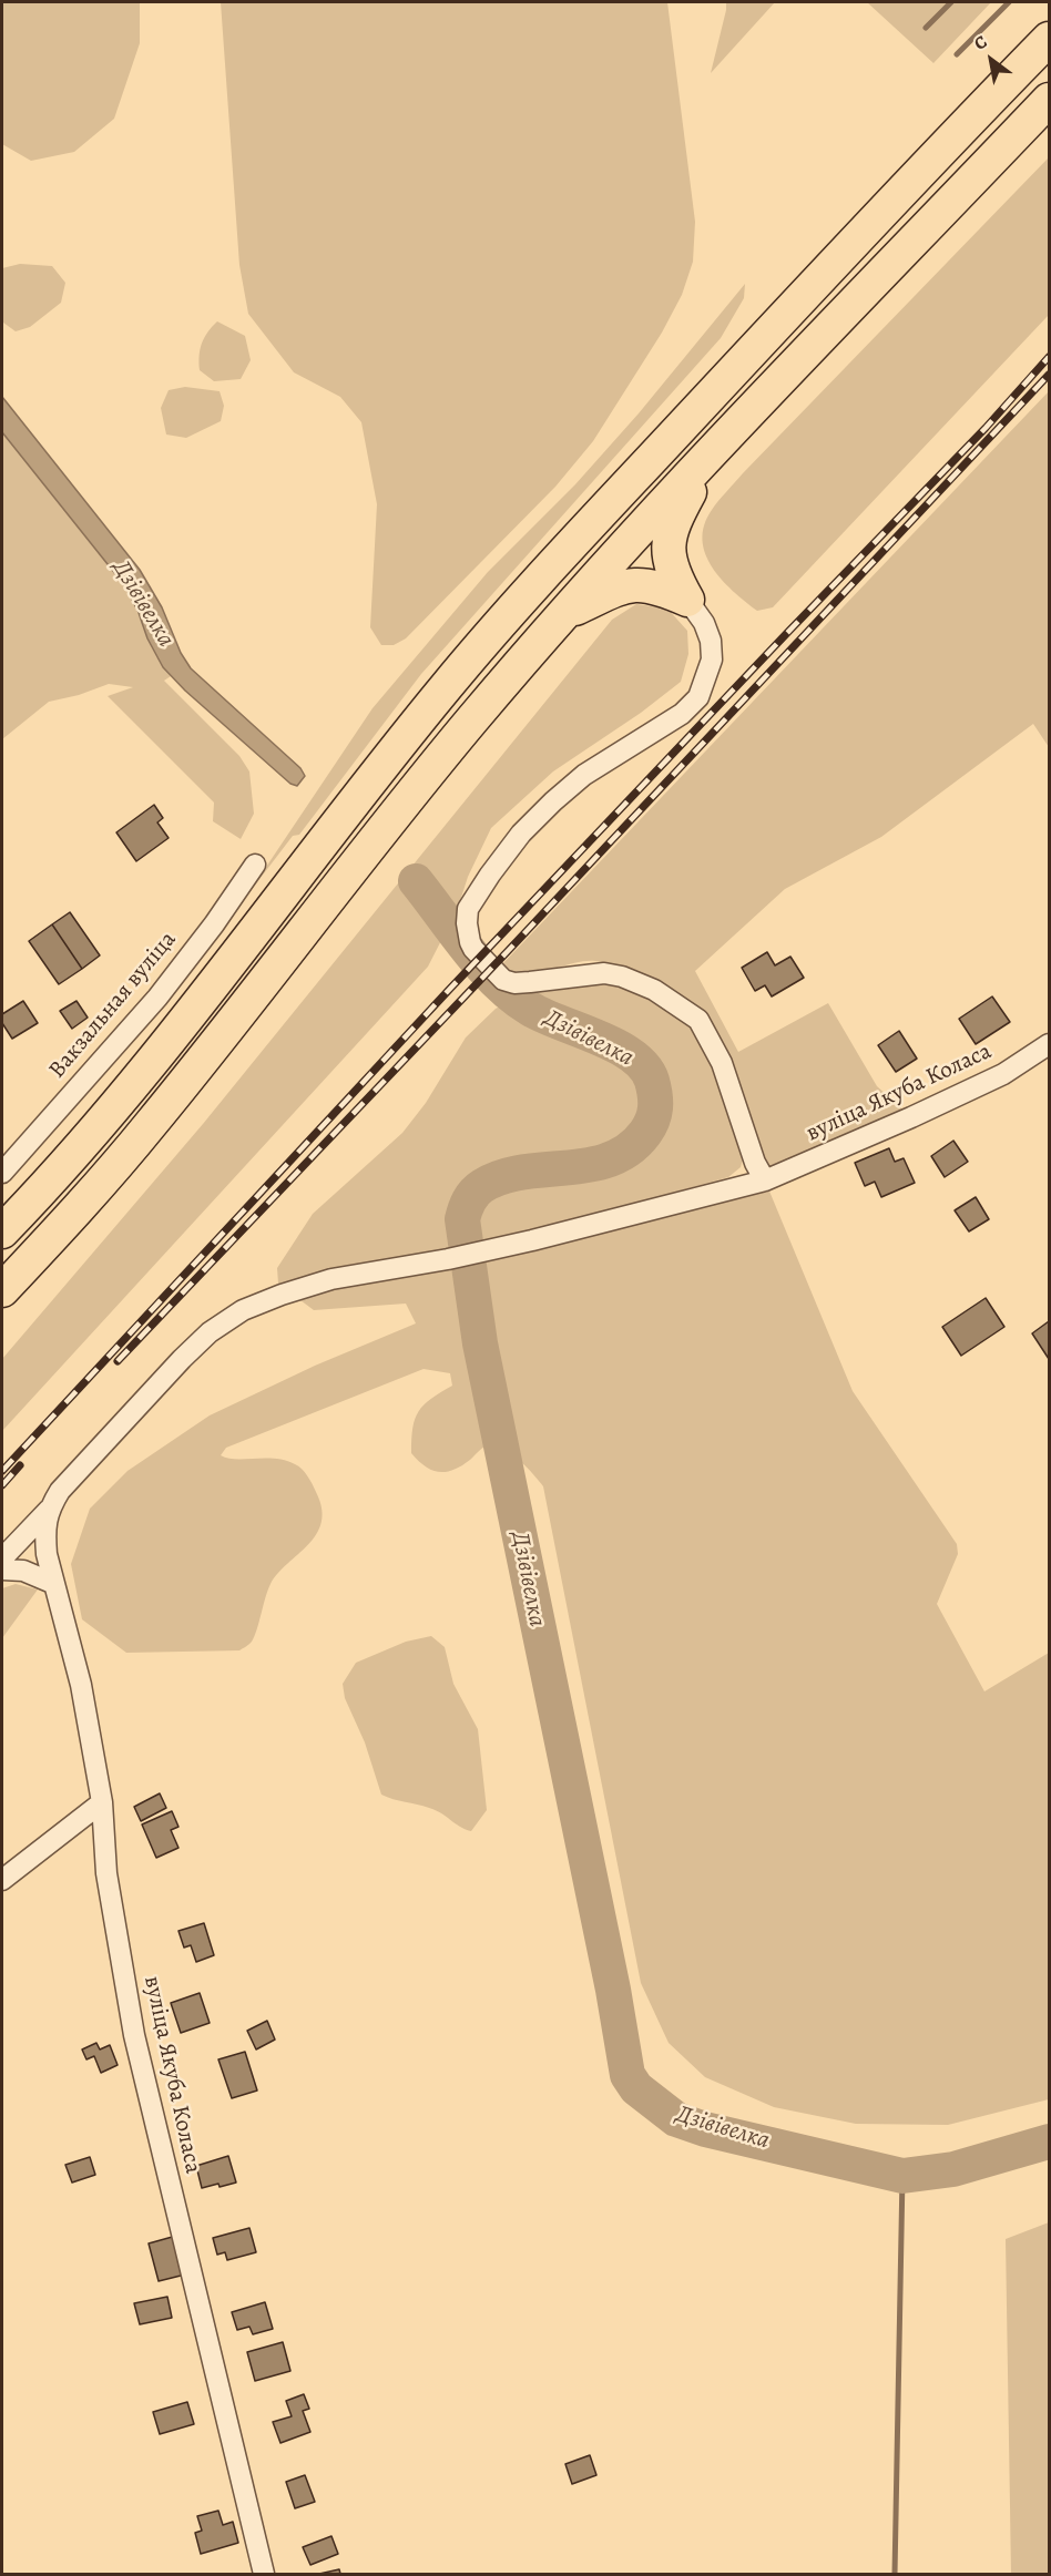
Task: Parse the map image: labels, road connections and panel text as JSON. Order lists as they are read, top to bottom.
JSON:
{
  "streets": {
    "street": ["Вакзальная вуліца", "вуліца Якуба Коласа"]
  },
  "water": ["Дзівівелка"],
  "north": "top left"
}
